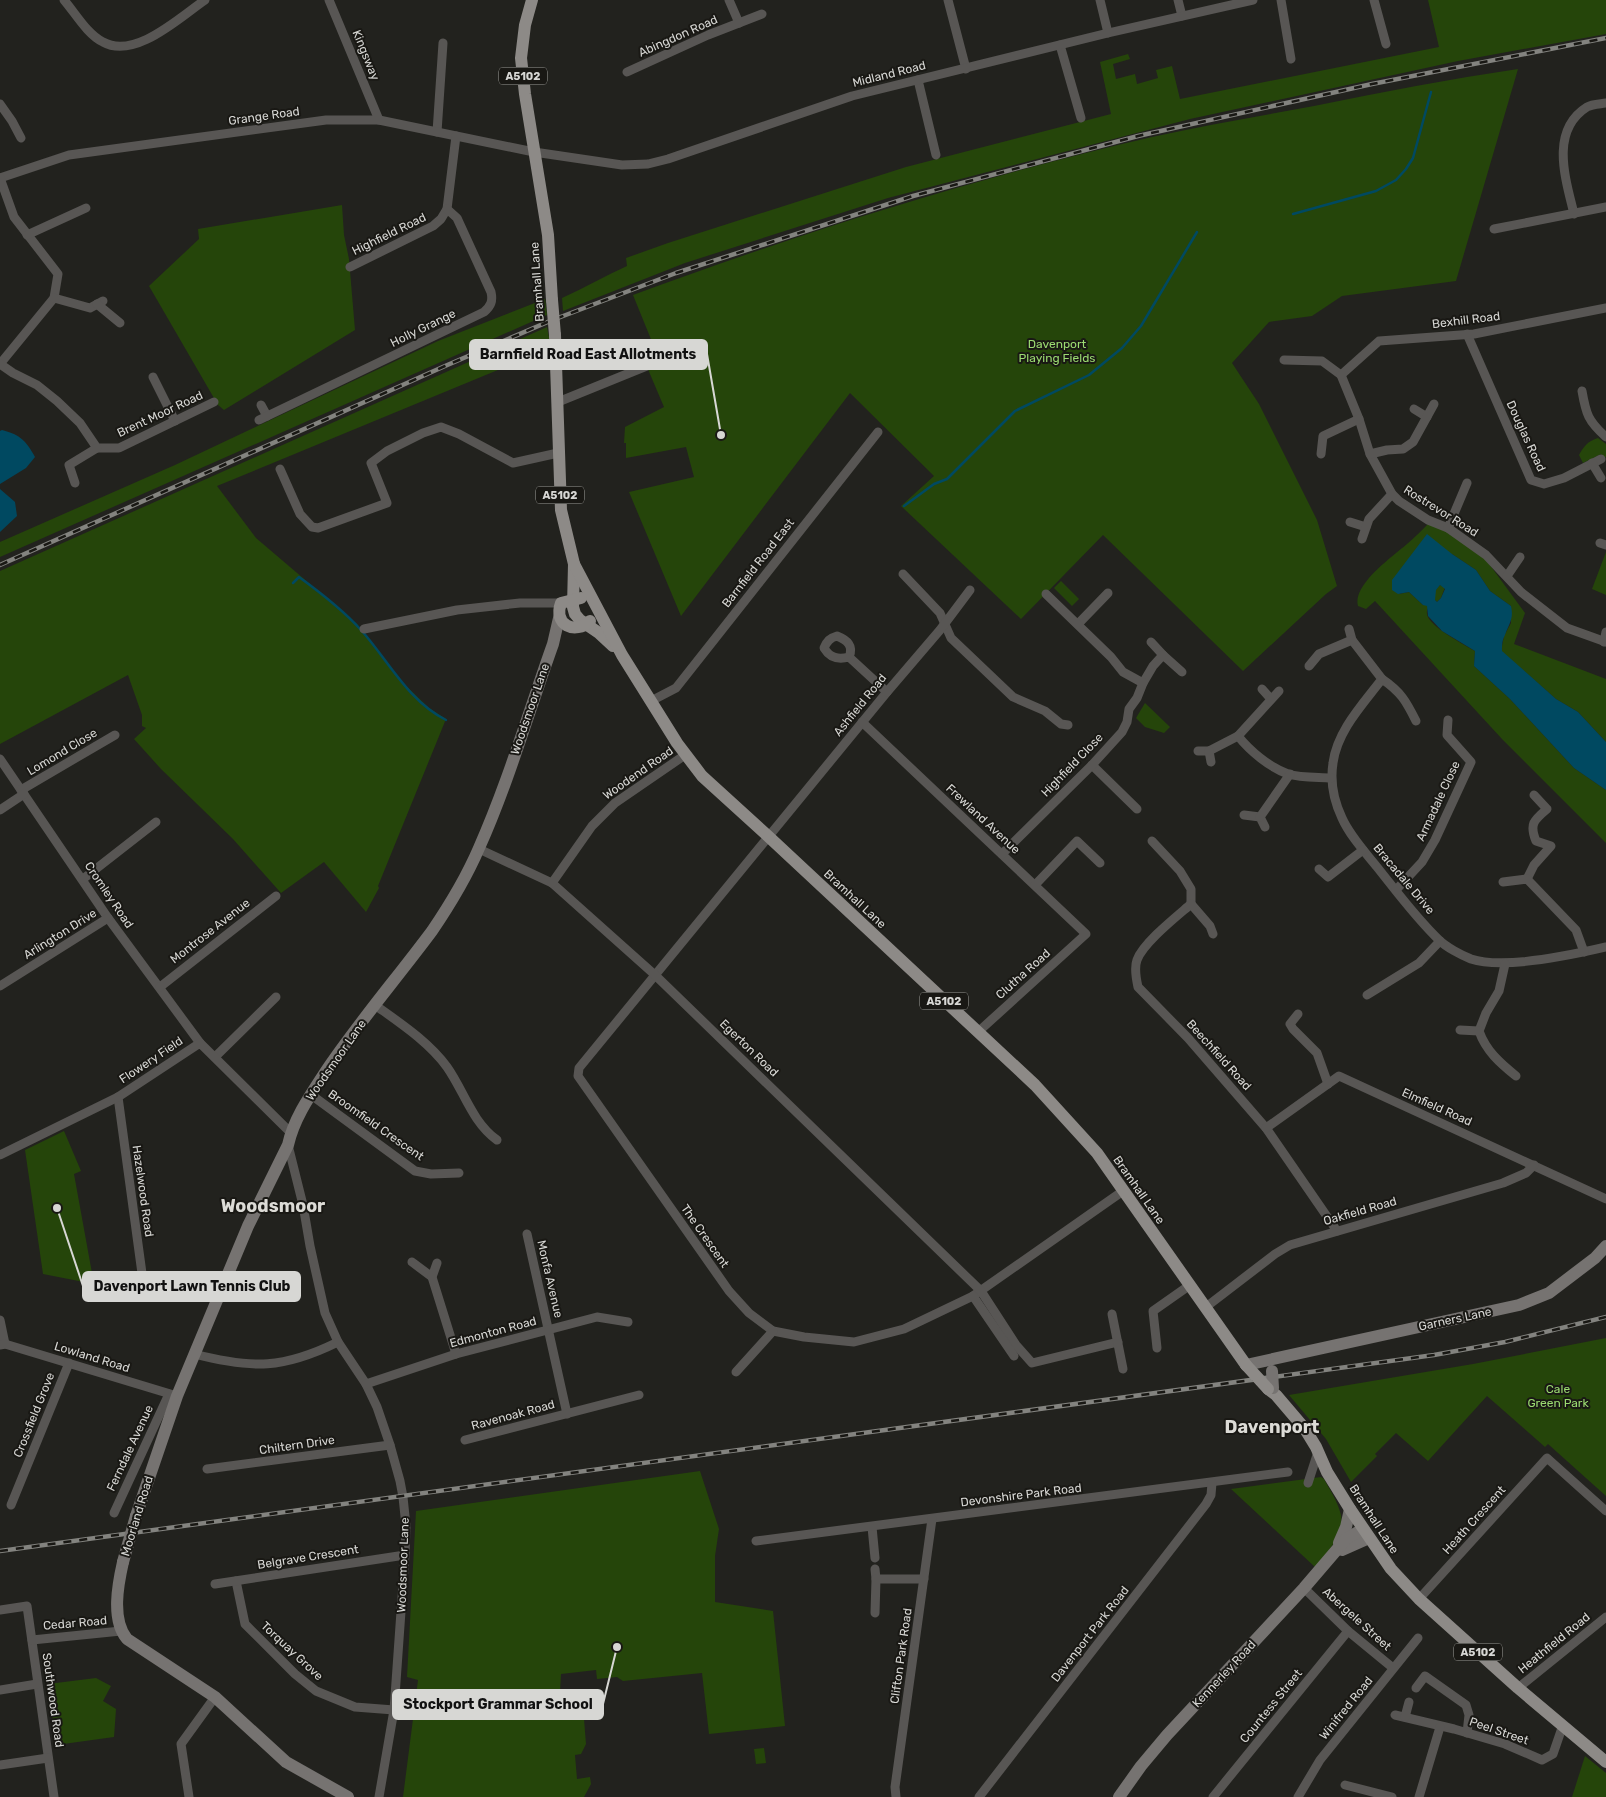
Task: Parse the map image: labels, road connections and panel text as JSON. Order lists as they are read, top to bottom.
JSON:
{
  "streets": {
    "main road": ["A5102", "Bramhall Lane"],
    "street": [
      "Abingdon Road",
      "Kingsway",
      "Midland Road",
      "Grange Road",
      "Highfield Road",
      "Bexhill Road",
      "Holly Grange",
      "Brent Moor Road",
      "Douglas Road",
      "Rostrevor Road",
      "Barnfield Road East",
      "Ashfield Road",
      "Woodsmoor Lane",
      "Lomond Close",
      "Highfield Close",
      "Woodend Road",
      "Armadale Close",
      "Frewland Avenue",
      "Bracadale Drive",
      "Cromley Road",
      "Montrose Avenue",
      "Arlington Drive",
      "Clutha Road",
      "Egerton Road",
      "Beechfield Road",
      "Flowery Field",
      "Elmfield Road",
      "Broomfield Crescent",
      "Hazelwood Road",
      "Oakfield Road",
      "The Crescent",
      "Monfa Avenue",
      "Garners Lane",
      "Edmonton Road",
      "Lowland Road",
      "Crossfield Grove",
      "Ravenoak Road",
      "Chiltern Drive",
      "Ferndale Avenue",
      "Devonshire Park Road",
      "Moorland Road",
      "Heath Crescent",
      "Belgrave Crescent",
      "Abergele Street",
      "Cedar Road",
      "Davenport Park Road",
      "Heathfield Road",
      "Torquay Grove",
      "Clifton Park Road",
      "Kennerley Road",
      "Southwood Road",
      "Countess Street",
      "Winifred Road",
      "Peel Street"
    ]
  },
  "crossings": [
    ["Kingsway", "Grange Road"],
    ["Midland Road", "Grange Road"],
    ["Midland Road", "Bramhall Lane"],
    ["Grange Road", "Bramhall Lane"],
    ["Highfield Road", "Holly Grange"],
    ["Bramhall Lane", "Barnfield Road East"],
    ["Bramhall Lane", "Ashfield Road"],
    ["Bramhall Lane", "Woodsmoor Lane"],
    ["Bramhall Lane", "Woodend Road"],
    ["Bramhall Lane", "Clutha Road"],
    ["Bramhall Lane", "Oakfield Road"],
    ["Bramhall Lane", "The Crescent"],
    ["Bramhall Lane", "Garners Lane"],
    ["Bramhall Lane", "Heath Crescent"],
    ["Bramhall Lane", "Heathfield Road"],
    ["Bramhall Lane", "Peel Street"],
    ["Bexhill Road", "Douglas Road"],
    ["Bexhill Road", "Rostrevor Road"],
    ["Ashfield Road", "Frewland Avenue"],
    ["Ashfield Road", "The Crescent"],
    ["Woodsmoor Lane", "Egerton Road"],
    ["Woodsmoor Lane", "Flowery Field"],
    ["Woodsmoor Lane", "Broomfield Crescent"],
    ["Woodsmoor Lane", "Edmonton Road"],
    ["Woodsmoor Lane", "Chiltern Drive"],
    ["Woodsmoor Lane", "Moorland Road"],
    ["Woodsmoor Lane", "Belgrave Crescent"],
    ["Woodsmoor Lane", "Torquay Grove"],
    ["Lomond Close", "Cromley Road"],
    ["Highfield Close", "Frewland Avenue"],
    ["Woodend Road", "Egerton Road"],
    ["Armadale Close", "Bracadale Drive"],
    ["Frewland Avenue", "Clutha Road"],
    ["Cromley Road", "Montrose Avenue"],
    ["Cromley Road", "Arlington Drive"],
    ["Cromley Road", "Flowery Field"],
    ["Egerton Road", "The Crescent"],
    ["Beechfield Road", "Elmfield Road"],
    ["Beechfield Road", "Oakfield Road"],
    ["Flowery Field", "Hazelwood Road"],
    ["Flowery Field", "Moorland Road"],
    ["Elmfield Road", "Oakfield Road"],
    ["Monfa Avenue", "Edmonton Road"],
    ["Monfa Avenue", "Ravenoak Road"],
    ["Edmonton Road", "Ravenoak Road"],
    ["Lowland Road", "Crossfield Grove"],
    ["Lowland Road", "Ferndale Avenue"],
    ["Lowland Road", "Moorland Road"],
    ["Ferndale Avenue", "Moorland Road"],
    ["Devonshire Park Road", "Davenport Park Road"],
    ["Devonshire Park Road", "Clifton Park Road"],
    ["Moorland Road", "Cedar Road"],
    ["Belgrave Crescent", "Torquay Grove"],
    ["Abergele Street", "Kennerley Road"],
    ["Abergele Street", "Countess Street"],
    ["Abergele Street", "Winifred Road"],
    ["Cedar Road", "Southwood Road"]
  ],
  "districts": ["Woodsmoor", "Davenport"],
  "parks": ["Davenport Playing Fields", "Cale Green Park"],
  "places": ["Barnfield Road East Allotments", "Davenport Lawn Tennis Club", "Stockport Grammar School"]
}
